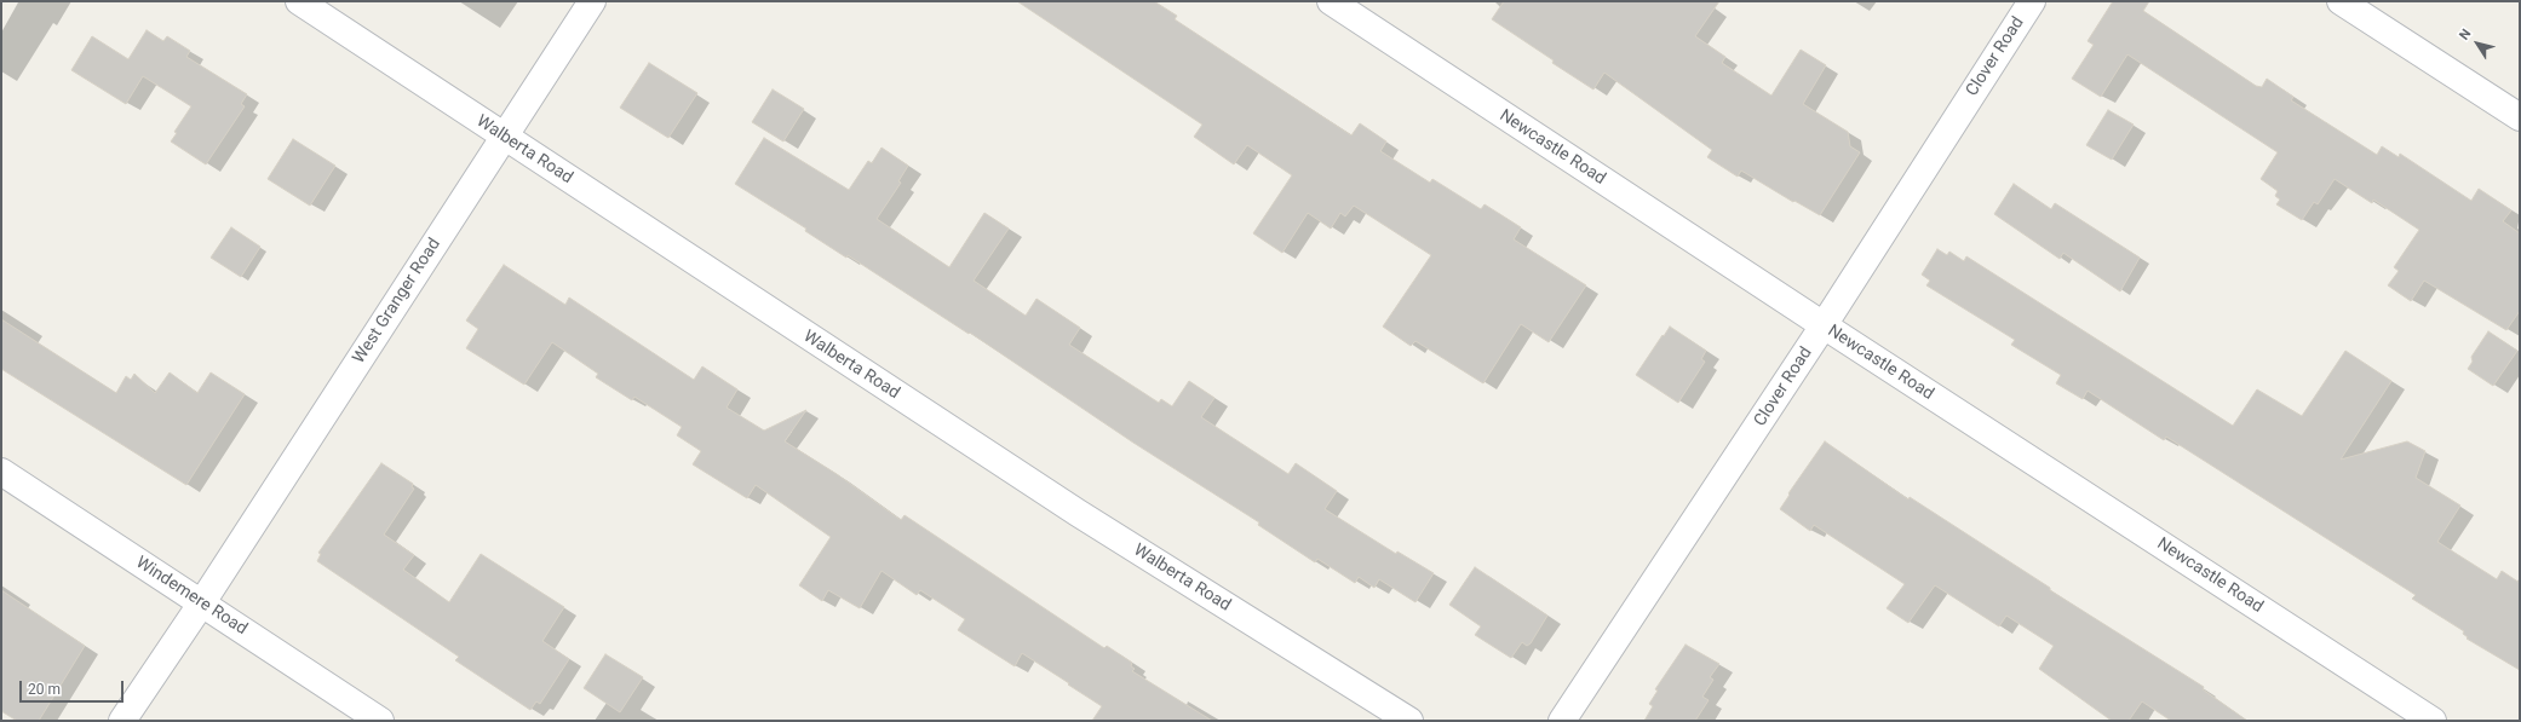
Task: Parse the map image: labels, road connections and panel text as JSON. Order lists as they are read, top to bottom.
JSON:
{
  "streets": {
    "street": [
      "Clover Road",
      "Newcastle Road",
      "Walberta Road",
      "West Granger Road",
      "Windemere Road"
    ]
  },
  "crossings": [
    ["Clover Road", "Newcastle Road"],
    ["Walberta Road", "West Granger Road"],
    ["West Granger Road", "Windemere Road"]
  ],
  "scale_bar": "20 m",
  "north": "top left"
}
